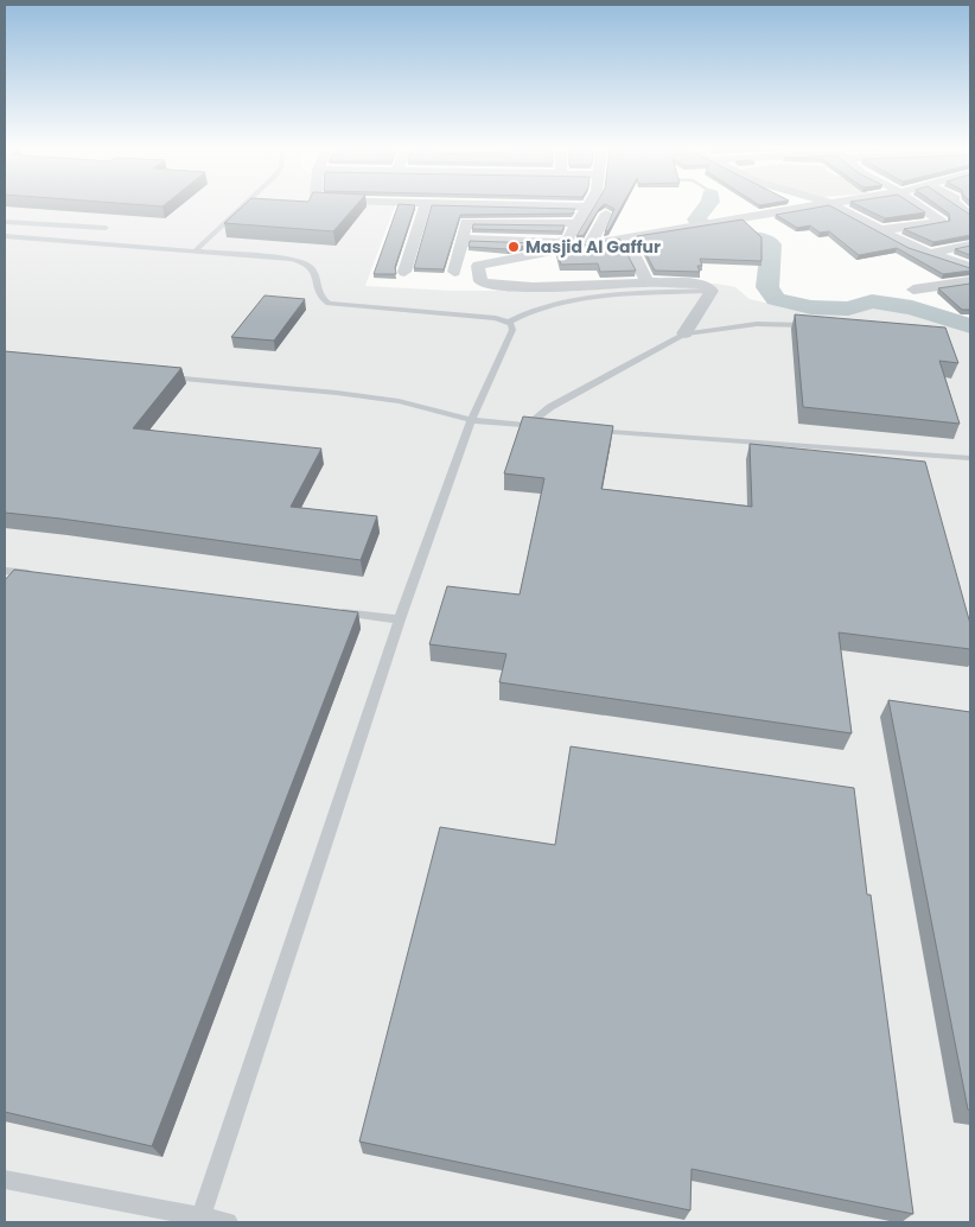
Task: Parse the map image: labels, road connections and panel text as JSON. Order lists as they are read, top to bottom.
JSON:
{
  "places": ["Masjid Al Gaffur"]
}
